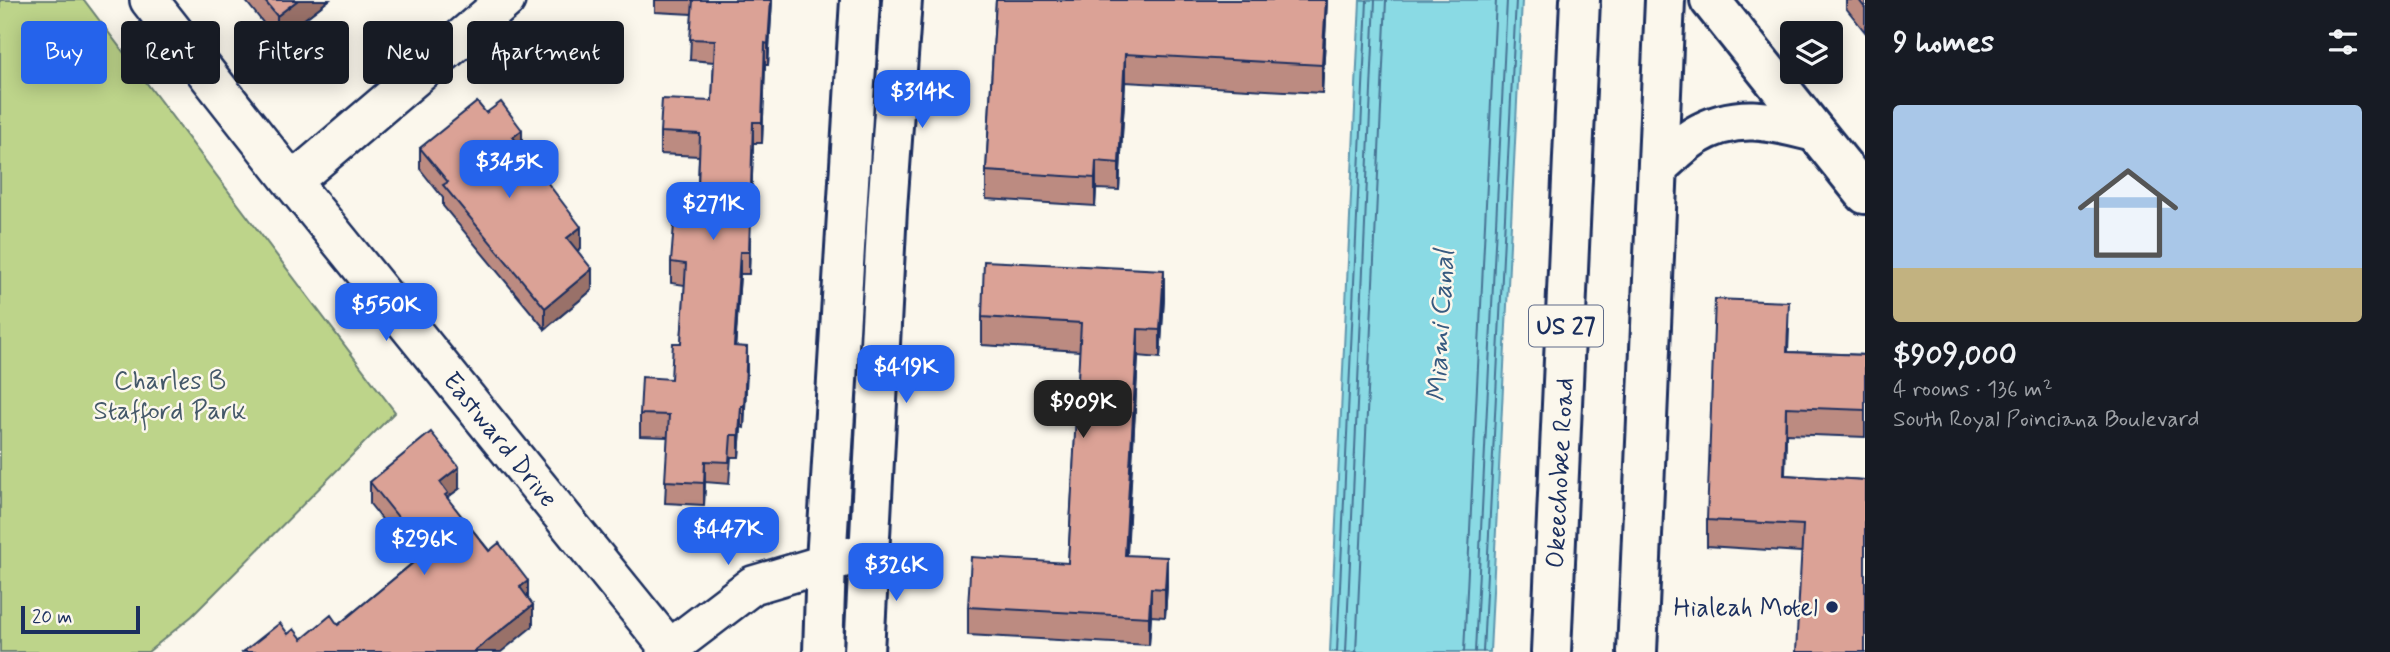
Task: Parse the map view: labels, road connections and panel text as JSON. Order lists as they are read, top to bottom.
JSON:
{
  "streets": {
    "main road": ["US 27", "Okeechobee Road"],
    "street": ["Eastward Drive"]
  },
  "water": ["Miami Canal"],
  "parks": ["Charles B Stafford Park"],
  "places": ["Hialeah Motel"],
  "scale_bar": "20 m",
  "page": {
    "heading": "9 homes",
    "chip": [
      "Buy",
      "Rent",
      "Filters",
      "New",
      "Apartment"
    ],
    "price": [
      "$314K",
      "$345K",
      "$271K",
      "$550K",
      "$419K",
      "$909K",
      "$447K",
      "$296K",
      "$326K"
    ],
    "list": [
      {
        "name": "$909,000",
        "note": "4 rooms · 136 m² · South Royal Poinciana Boulevard"
      }
    ],
    "scale": "20 m"
  }
}
